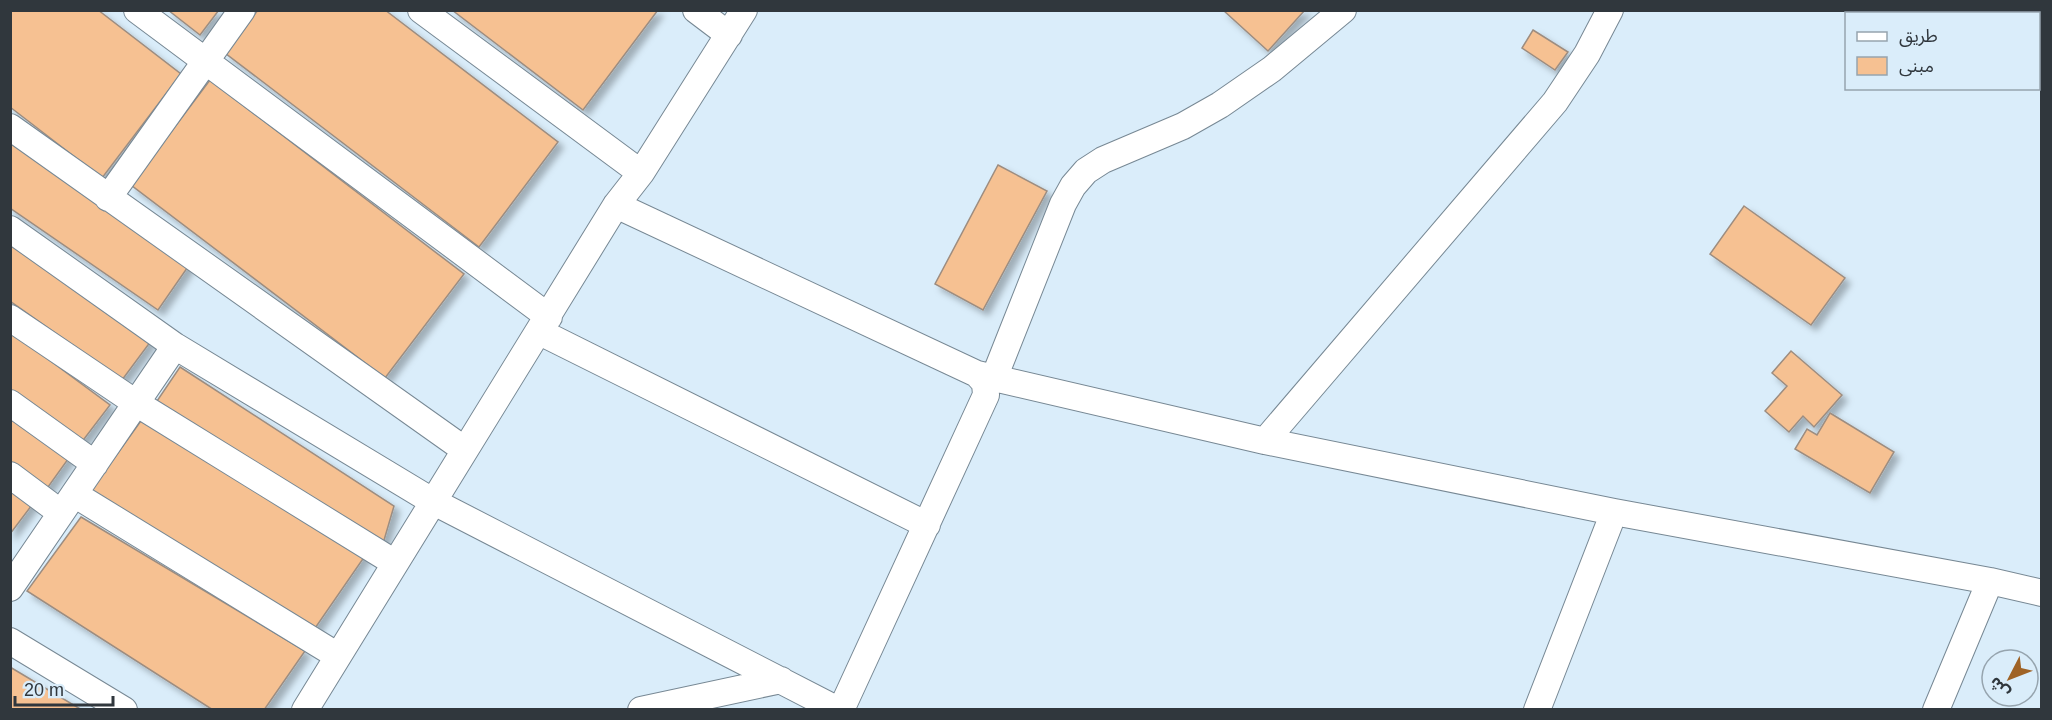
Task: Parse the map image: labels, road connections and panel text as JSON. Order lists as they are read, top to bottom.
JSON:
{
  "legend": ["طريق", "مبنى"],
  "scale_bar": "20 m",
  "north": "bottom left"
}
